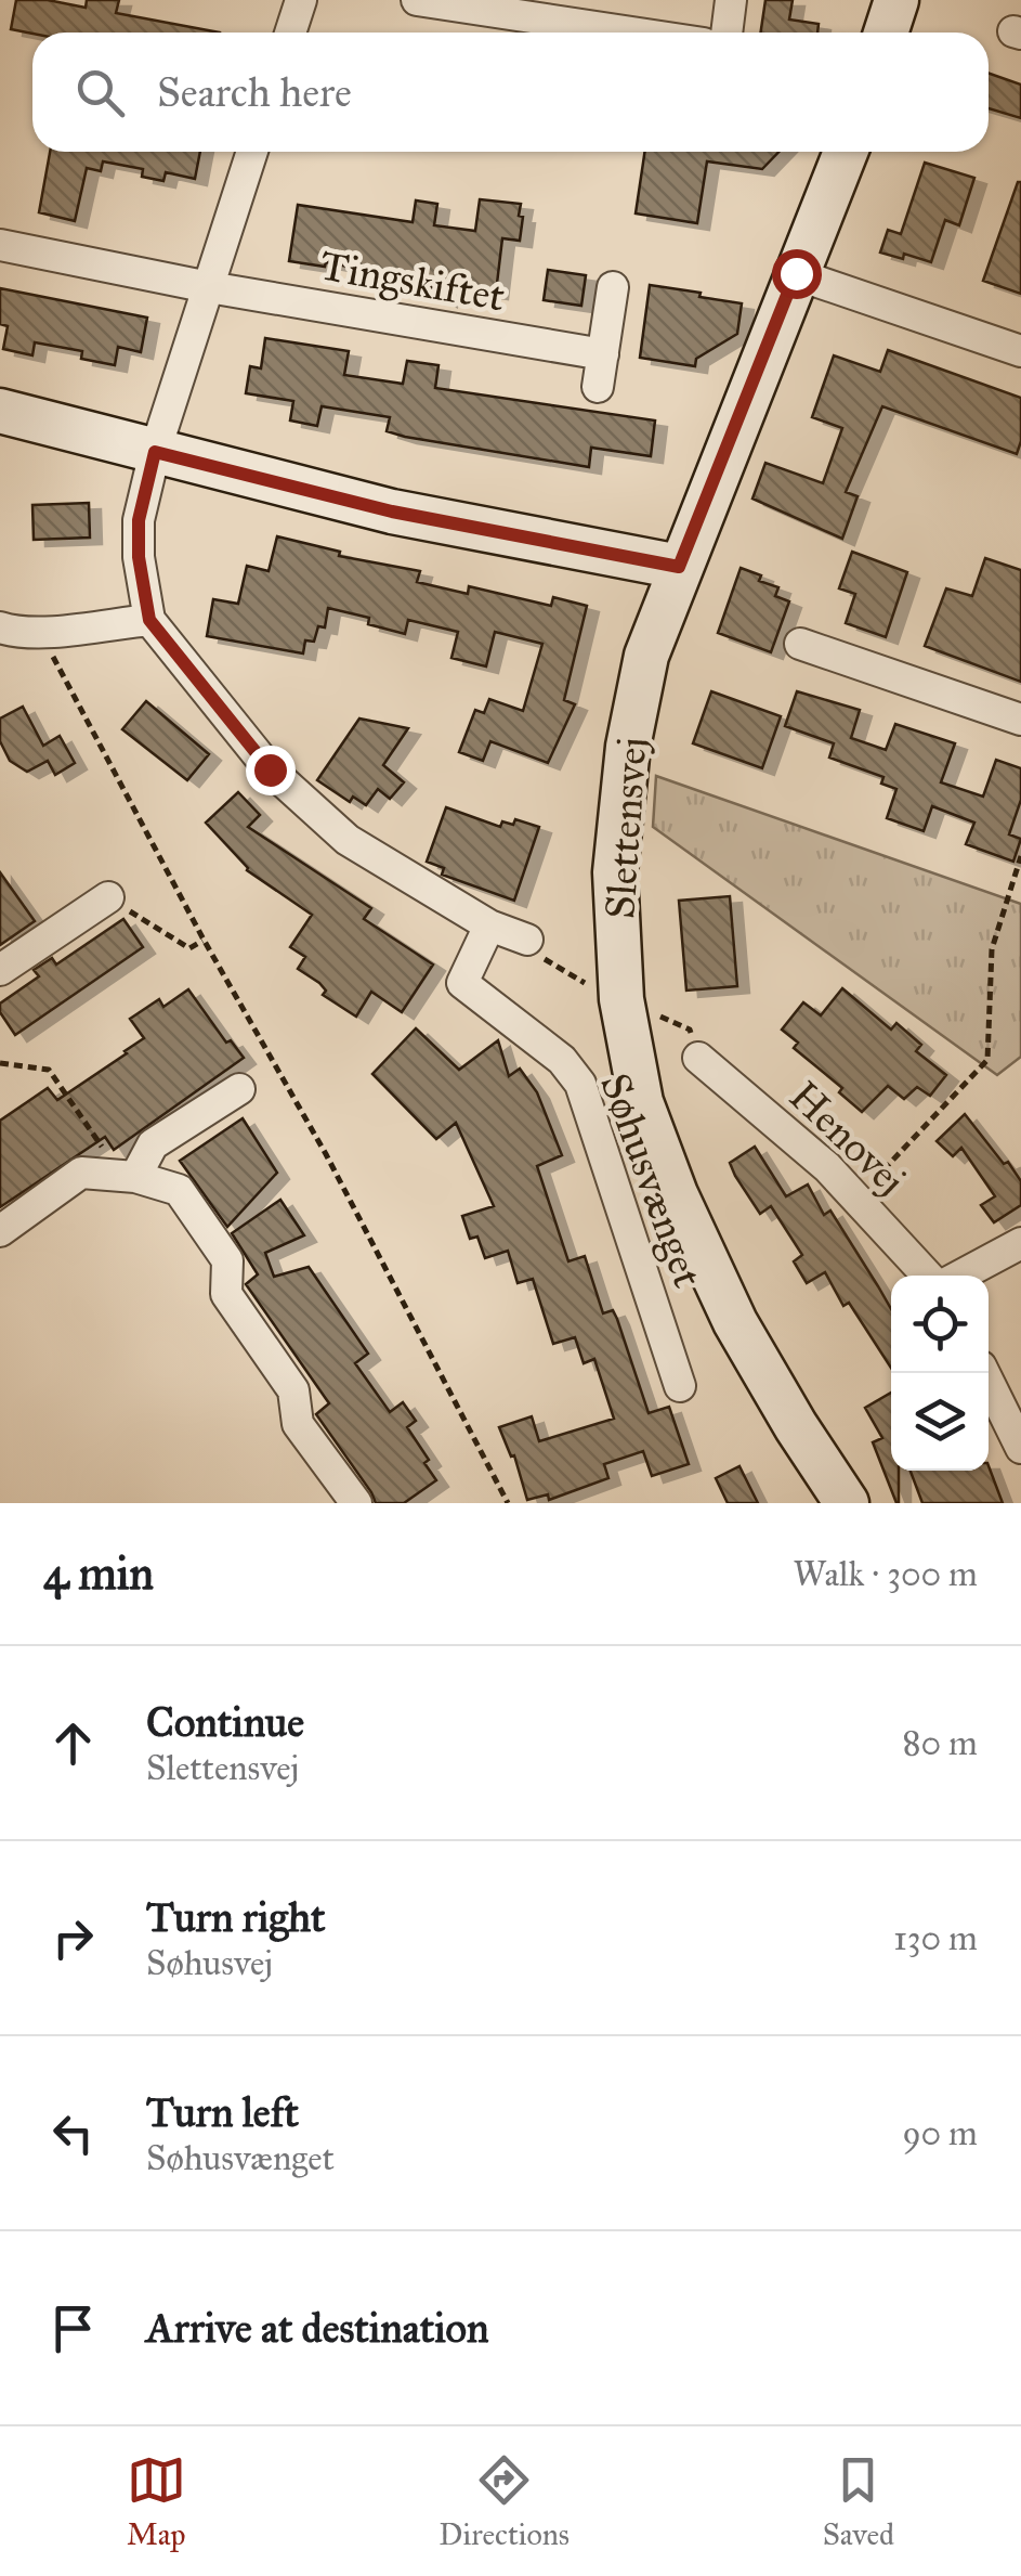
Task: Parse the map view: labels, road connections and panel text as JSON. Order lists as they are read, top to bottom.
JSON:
{
  "streets": {
    "street": [
      "Tingskiftet",
      "Slettensvej",
      "Henovej",
      "Søhusvænget"
    ]
  },
  "page": {
    "search": "Search here",
    "heading": ["4 min", "Walk · 300 m"],
    "list": [
      ["Continue", "Slettensvej", "80 m"],
      ["Turn right", "Søhusvej", "130 m"],
      ["Turn left", "Søhusvænget", "90 m"],
      "Arrive at destination"
    ],
    "nav": ["Map", "Directions", "Saved"]
  }
}
